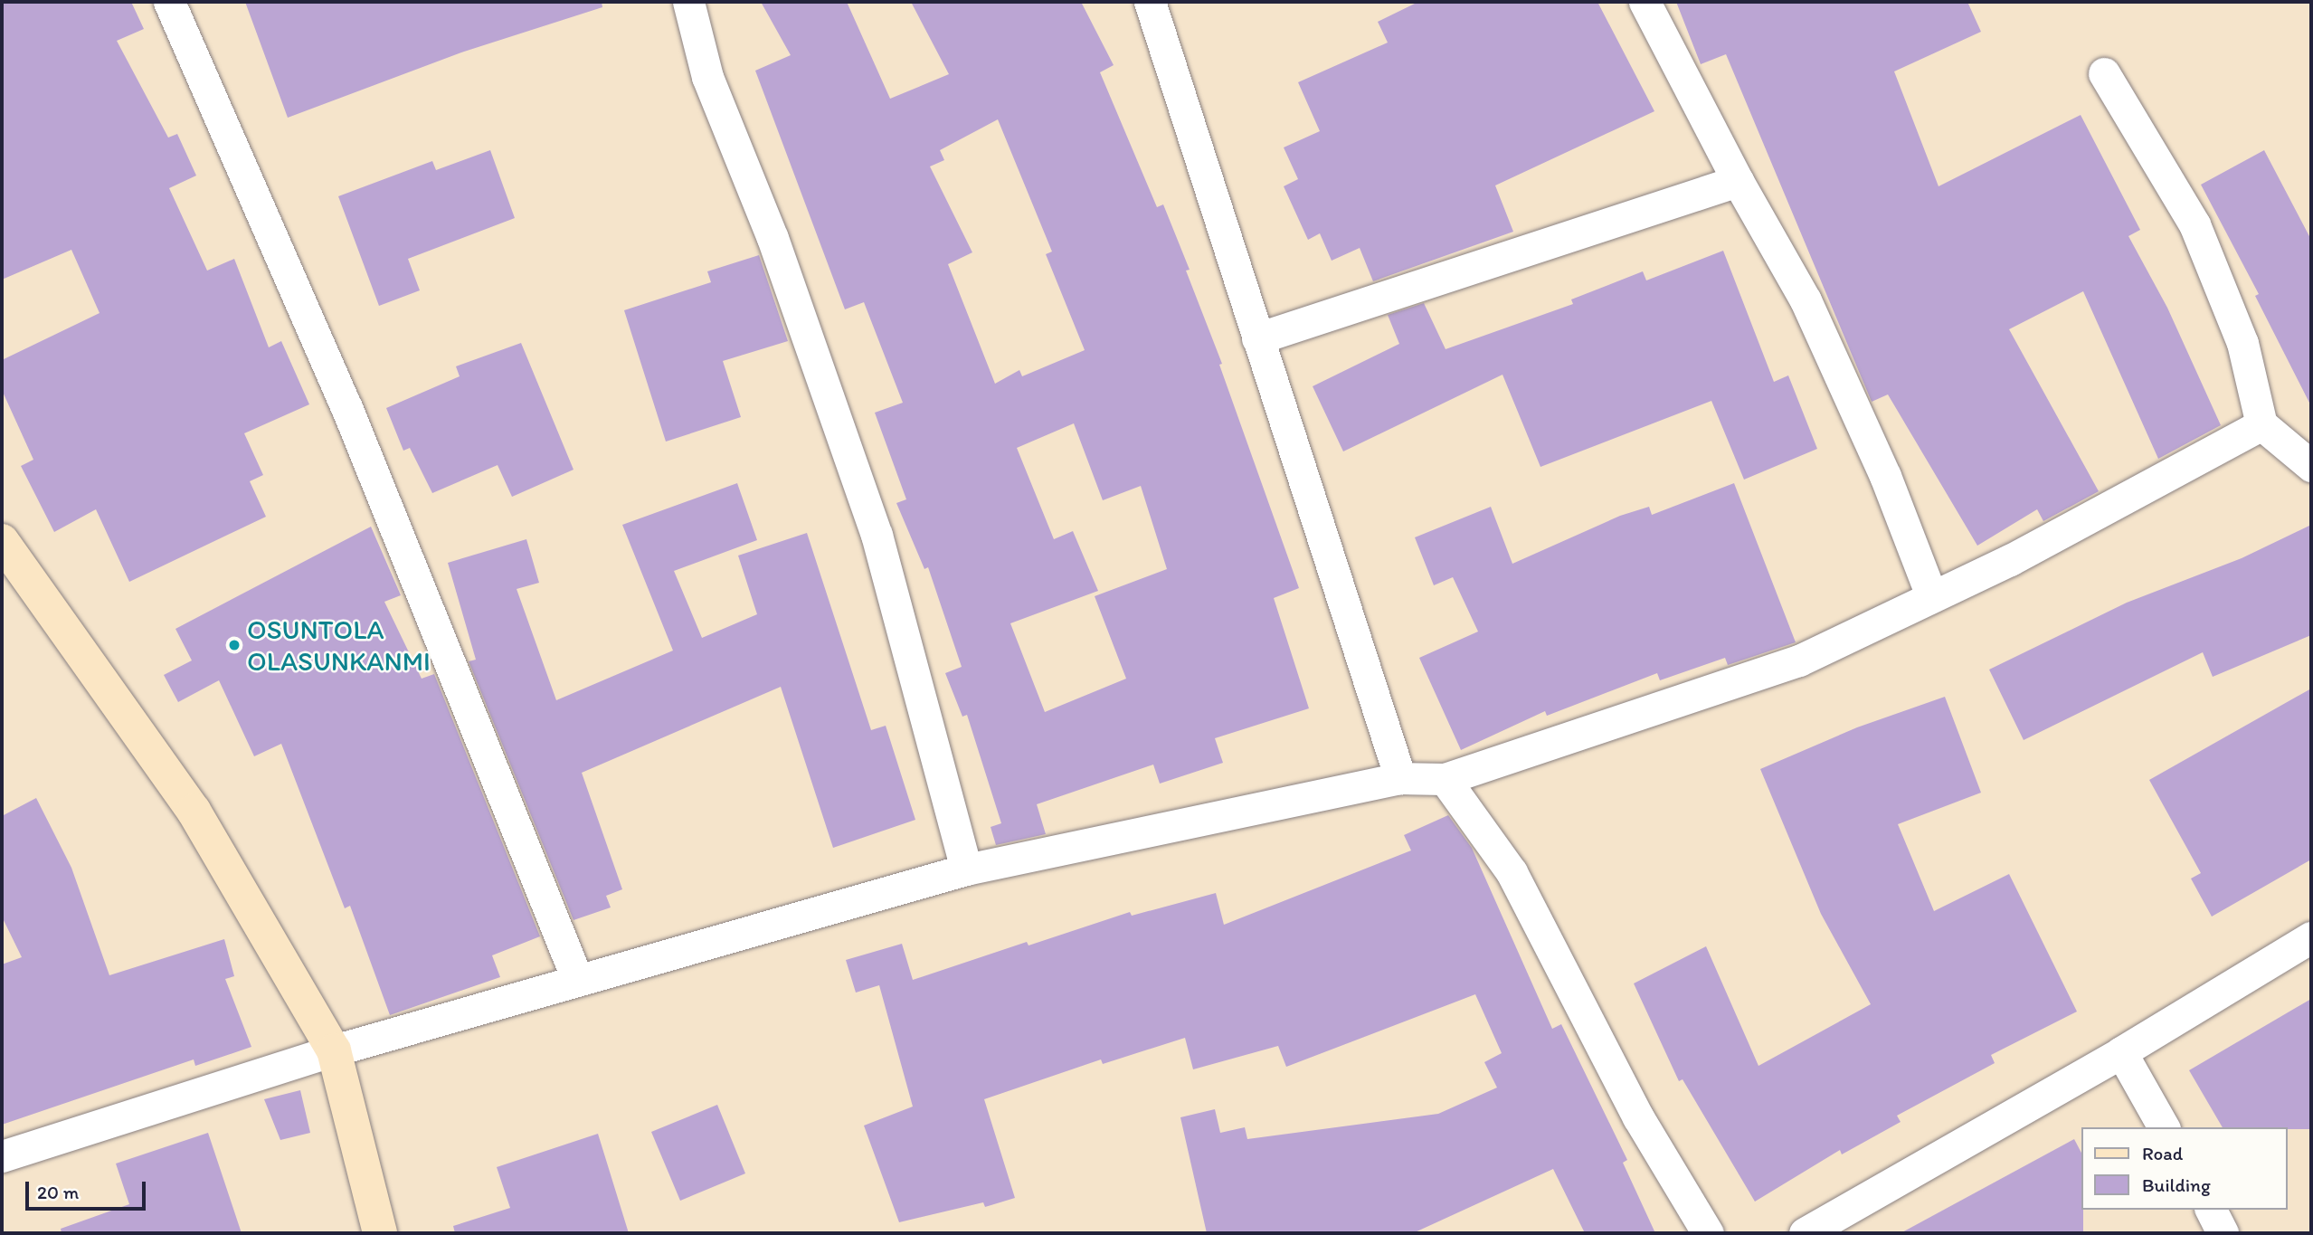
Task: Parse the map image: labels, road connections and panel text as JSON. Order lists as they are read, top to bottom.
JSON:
{
  "places": ["OSUNTOLA OLASUNKANMI"],
  "legend": ["Road", "Building"],
  "scale_bar": "20 m"
}
